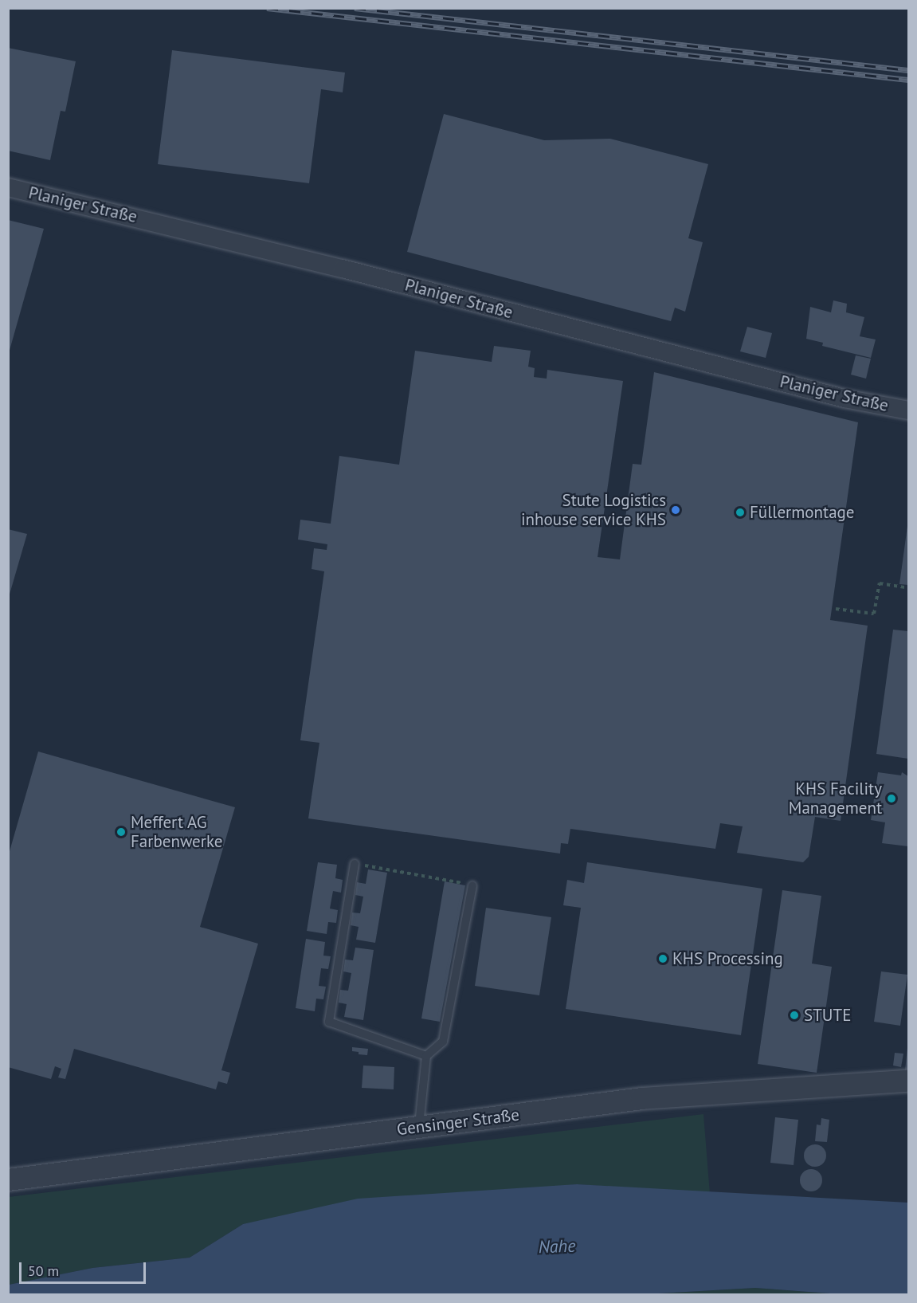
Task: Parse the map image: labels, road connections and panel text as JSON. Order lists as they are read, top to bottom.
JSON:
{
  "streets": {
    "street": ["Planiger Straße", "Gensinger Straße"]
  },
  "water": ["Nahe"],
  "places": [
    "Stute Logistics inhouse service KHS",
    "Füllermontage",
    "KHS Facility Management",
    "Meffert AG Farbenwerke",
    "KHS Processing",
    "STUTE"
  ],
  "scale_bar": "50 m"
}
